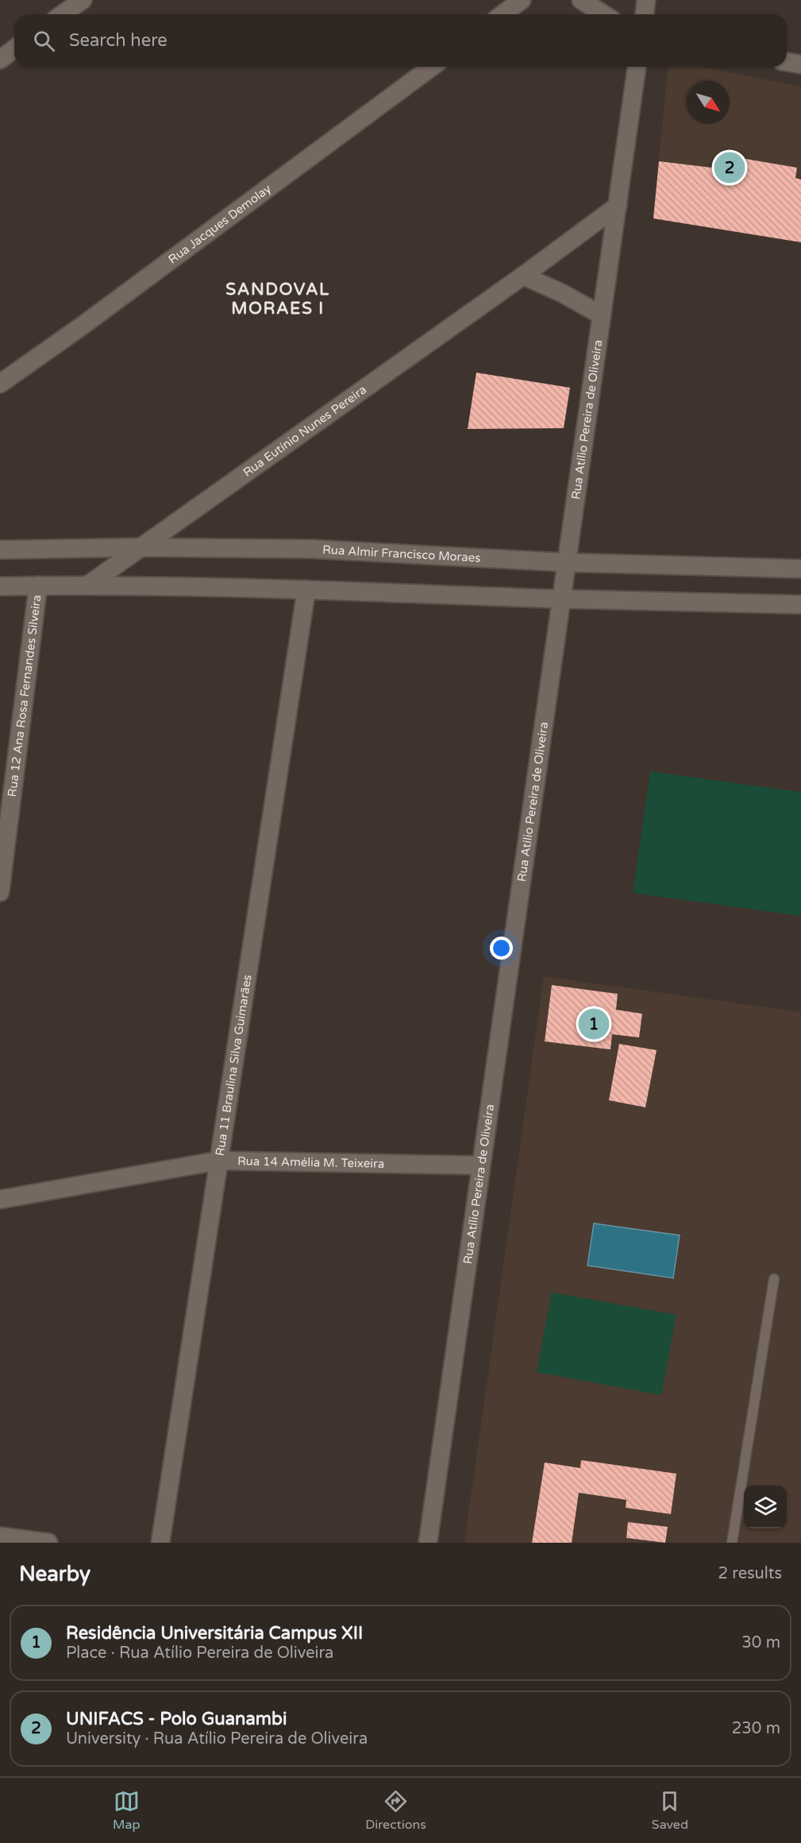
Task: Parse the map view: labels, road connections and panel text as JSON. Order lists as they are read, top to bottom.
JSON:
{
  "streets": {
    "street": [
      "Rua Jacques Demolay",
      "Rua Atílio Pereira de Oliveira",
      "Rua Eutínio Nunes Pereira",
      "Rua Almir Francisco Moraes",
      "Rua 12 Ana Rosa Fernandes Silveira",
      "Rua 11 Braulina Silva Guimarães",
      "Rua 14 Amélia M. Teixeira"
    ]
  },
  "crossings": [
    ["Rua Atílio Pereira de Oliveira", "Rua Eutínio Nunes Pereira"],
    ["Rua Atílio Pereira de Oliveira", "Rua Almir Francisco Moraes"],
    ["Rua Atílio Pereira de Oliveira", "Rua 14 Amélia M. Teixeira"],
    ["Rua Eutínio Nunes Pereira", "Rua Almir Francisco Moraes"],
    ["Rua 11 Braulina Silva Guimarães", "Rua 14 Amélia M. Teixeira"]
  ],
  "districts": ["SANDOVAL MORAES I"],
  "north": "bottom right",
  "page": {
    "search": "Search here",
    "pins": ["2", "1"],
    "heading": ["Nearby", "2 results"],
    "list": [
      {
        "mark": "1",
        "name": "Residência Universitária Campus XII",
        "note": "Place · Rua Atílio Pereira de Oliveira",
        "value": "30 m"
      },
      {
        "mark": "2",
        "name": "UNIFACS - Polo Guanambi",
        "note": "University · Rua Atílio Pereira de Oliveira",
        "value": "230 m"
      }
    ],
    "nav": ["Map", "Directions", "Saved"]
  }
}
